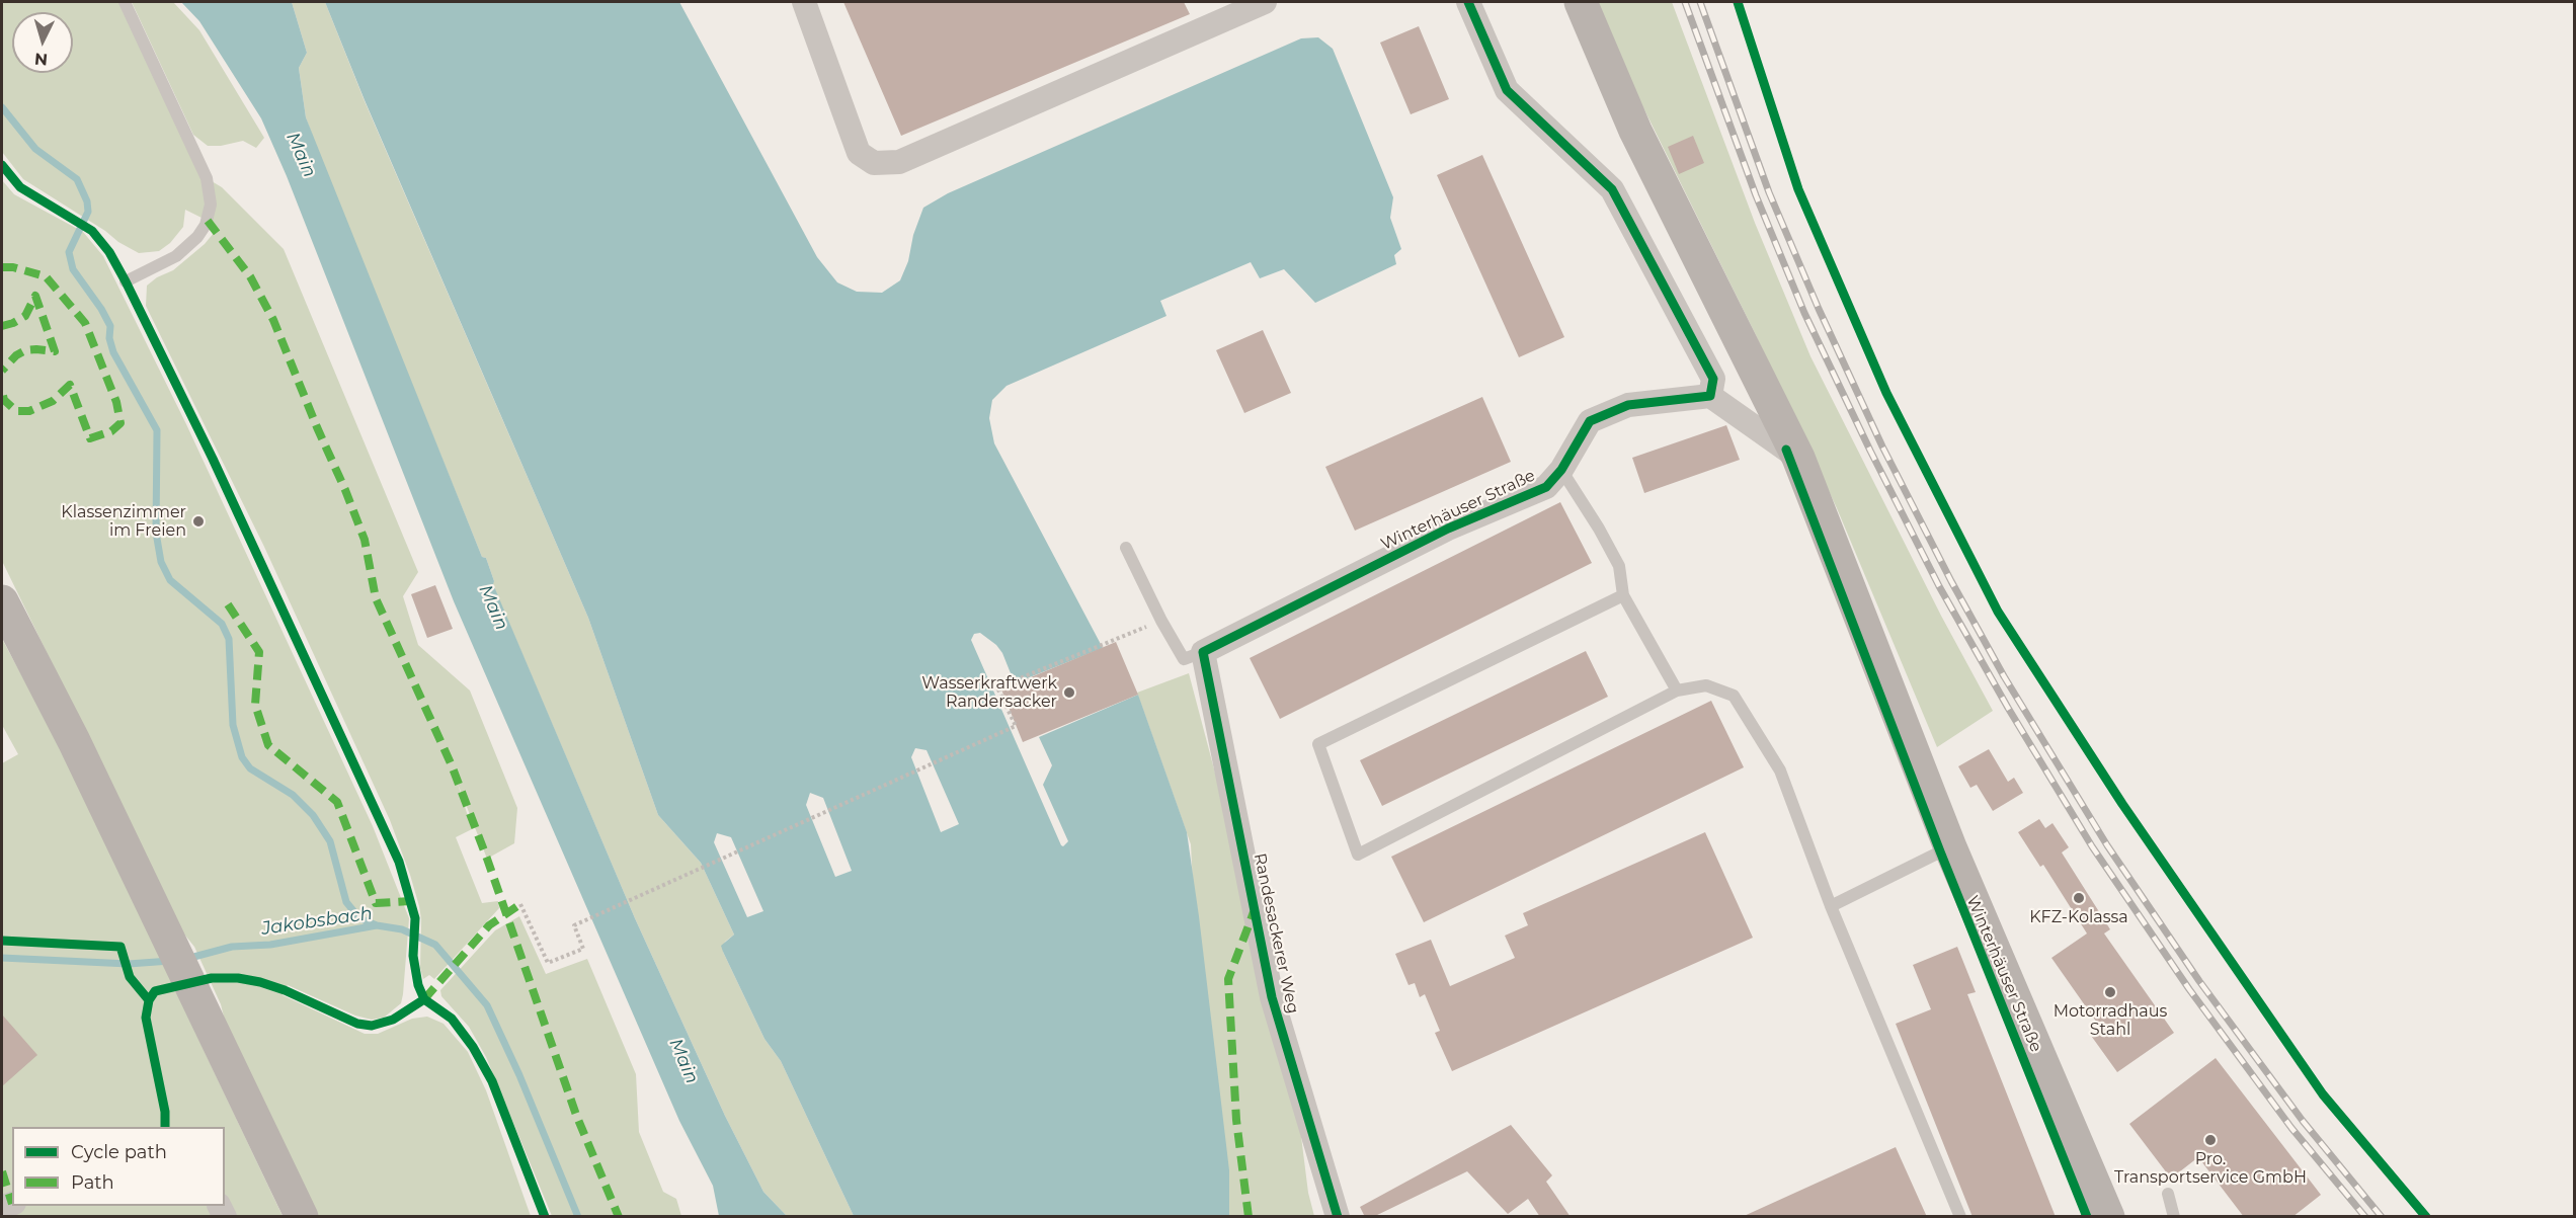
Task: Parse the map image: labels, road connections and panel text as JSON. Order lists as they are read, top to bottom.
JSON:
{
  "streets": {
    "main road": ["Winterhäuser Straße"],
    "street": ["Randesackerer Weg"]
  },
  "crossings": [
    ["Winterhäuser Straße", "Randesackerer Weg"]
  ],
  "water": ["Main", "Jakobsbach"],
  "places": [
    "Klassenzimmer im Freien",
    "Wasserkraftwerk Randersacker",
    "KFZ-Kolassa",
    "Motorradhaus Stahl",
    "Pro. Transportservice GmbH"
  ],
  "legend": ["Cycle path", "Path"],
  "north": "bottom"
}
